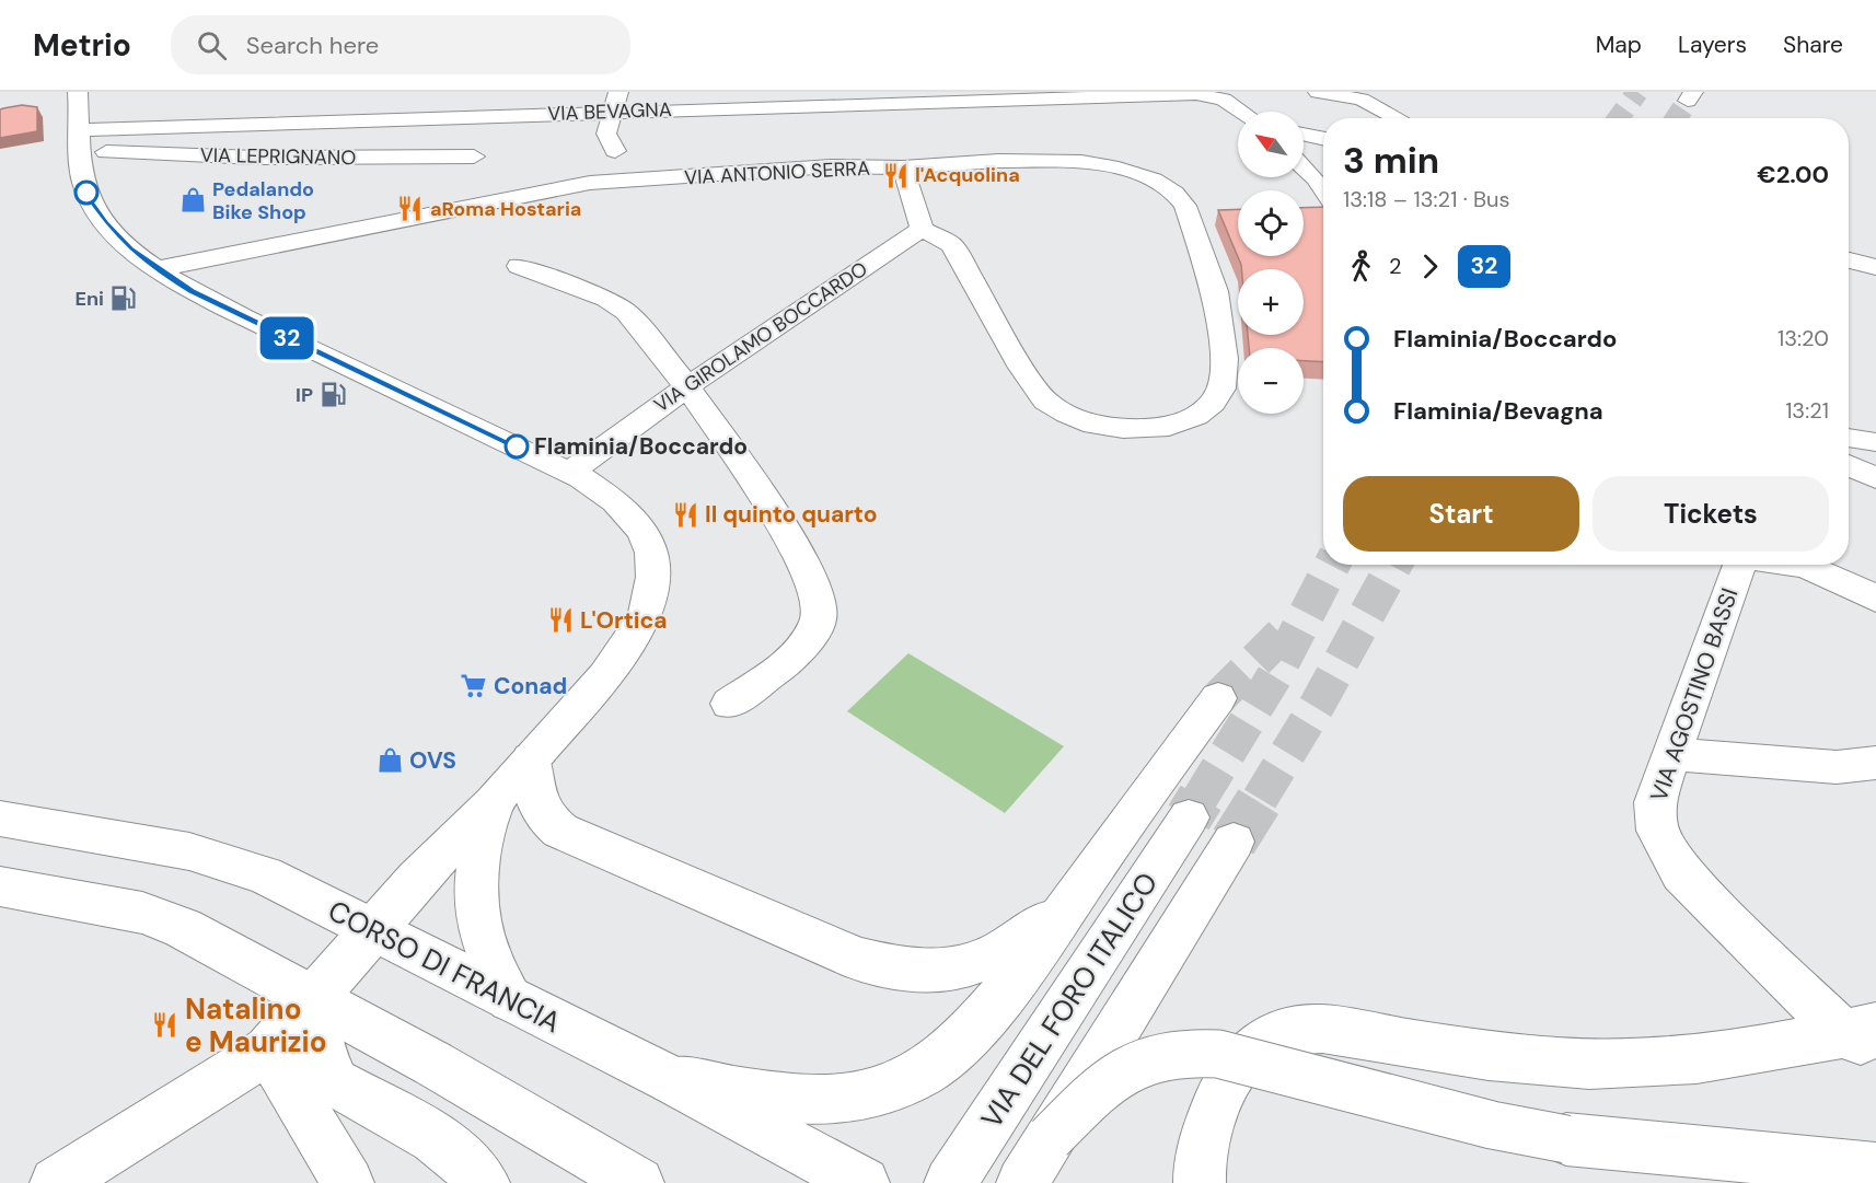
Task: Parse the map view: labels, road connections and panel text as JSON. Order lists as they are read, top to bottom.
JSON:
{
  "streets": {
    "main road": [
      "VIA BEVAGNA",
      "VIA LEPRIGNANO",
      "VIA ANTONIO SERRA",
      "VIA GIROLAMO BOCCARDO",
      "VIA AGOSTINO BASSI",
      "CORSO DI FRANCIA",
      "VIA DEL FORO ITALICO"
    ]
  },
  "crossings": [
    ["VIA BEVAGNA", "VIA LEPRIGNANO"],
    ["VIA ANTONIO SERRA", "VIA GIROLAMO BOCCARDO"]
  ],
  "places": {
    "restaurant": [
      "l'Acquolina",
      "aRoma Hostaria",
      "Il quinto quarto",
      "L'Ortica",
      "Natalino e Maurizio"
    ],
    "shop": ["Pedalando Bike Shop", "OVS"],
    "fuel station": ["Eni", "IP"],
    "other": ["Flaminia/Boccardo"],
    "supermarket": ["Conad"]
  },
  "lines": ["bus line 32"],
  "north": "top left",
  "page": {
    "header": "Metrio",
    "search": "Search here",
    "nav": ["Map", "Layers", "Share"],
    "on_map": "32",
    "map_buttons": ["+", "−"],
    "heading": ["3 min", "13:18 – 13:21 · Bus", "€2.00"],
    "legs": ["2", "32"],
    "list": [
      {
        "name": "Flaminia/Boccardo",
        "value": "13:20"
      },
      {
        "name": "Flaminia/Bevagna",
        "value": "13:21"
      }
    ],
    "buttons": ["Start", "Tickets"]
  }
}
